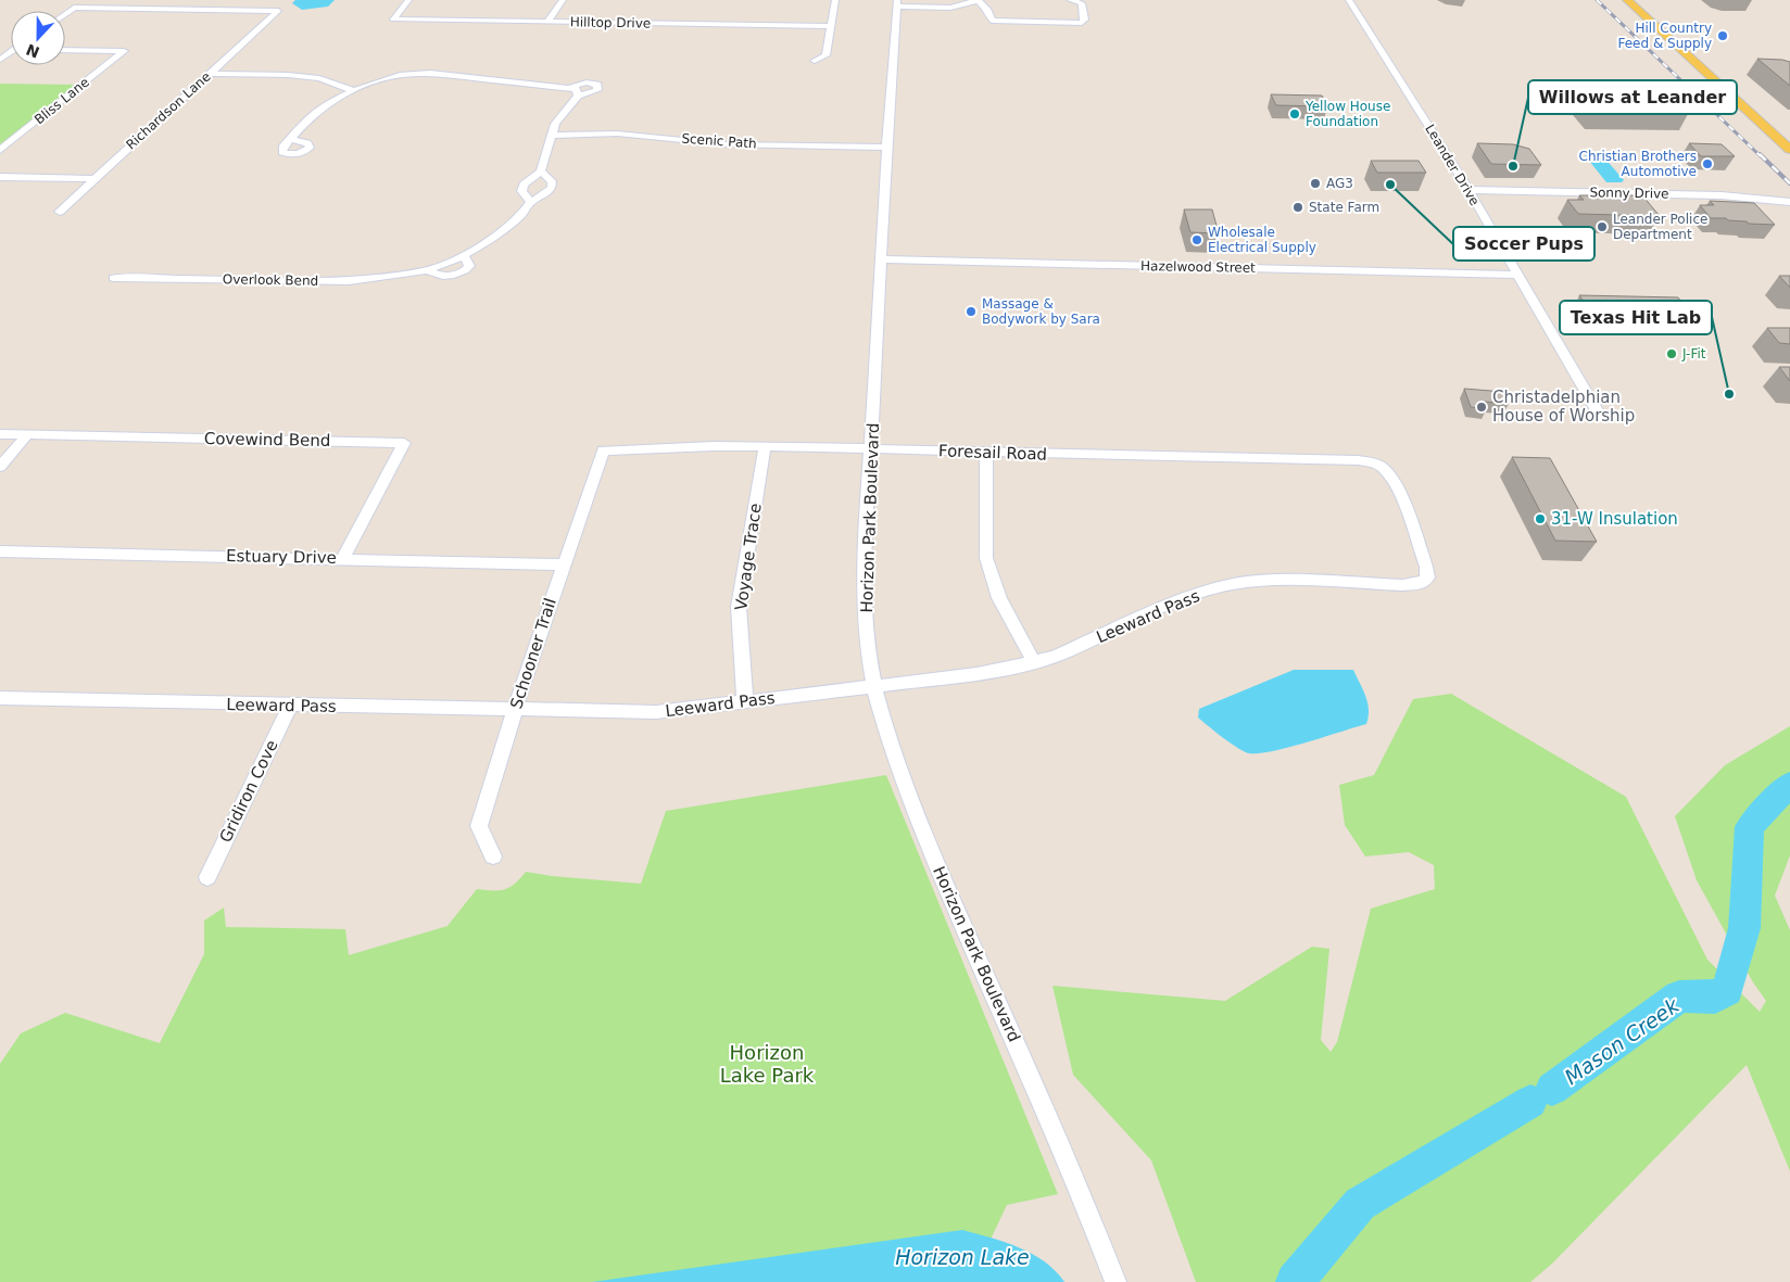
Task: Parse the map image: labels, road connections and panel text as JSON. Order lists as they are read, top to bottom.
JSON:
{
  "streets": {
    "street": [
      "Hilltop Drive",
      "Bliss Lane",
      "Richardson Lane",
      "Scenic Path",
      "Leander Drive",
      "Sonny Drive",
      "Hazelwood Street",
      "Overlook Bend",
      "Covewind Bend",
      "Foresail Road",
      "Horizon Park Boulevard",
      "Estuary Drive",
      "Voyage Trace",
      "Leeward Pass",
      "Schooner Trail",
      "Gridiron Cove"
    ]
  },
  "crossings": [
    ["Scenic Path", "Horizon Park Boulevard"],
    ["Leander Drive", "Sonny Drive"],
    ["Leander Drive", "Hazelwood Street"],
    ["Hazelwood Street", "Horizon Park Boulevard"],
    ["Covewind Bend", "Estuary Drive"],
    ["Foresail Road", "Horizon Park Boulevard"],
    ["Foresail Road", "Voyage Trace"],
    ["Foresail Road", "Leeward Pass"],
    ["Foresail Road", "Schooner Trail"],
    ["Horizon Park Boulevard", "Leeward Pass"],
    ["Estuary Drive", "Schooner Trail"],
    ["Voyage Trace", "Leeward Pass"],
    ["Leeward Pass", "Schooner Trail"],
    ["Leeward Pass", "Gridiron Cove"]
  ],
  "water": ["Mason Creek", "Horizon Lake"],
  "parks": ["Horizon Lake Park"],
  "places": [
    "Hill Country Feed & Supply",
    "Yellow House Foundation",
    "Christian Brothers Automotive",
    "Willows at Leander",
    "AG3",
    "Soccer Pups",
    "State Farm",
    "Leander Police Department",
    "Wholesale Electrical Supply",
    "Massage & Bodywork by Sara",
    "J-Fit",
    "Texas Hit Lab",
    "Christadelphian House of Worship",
    "31-W Insulation"
  ],
  "north": "bottom"
}
